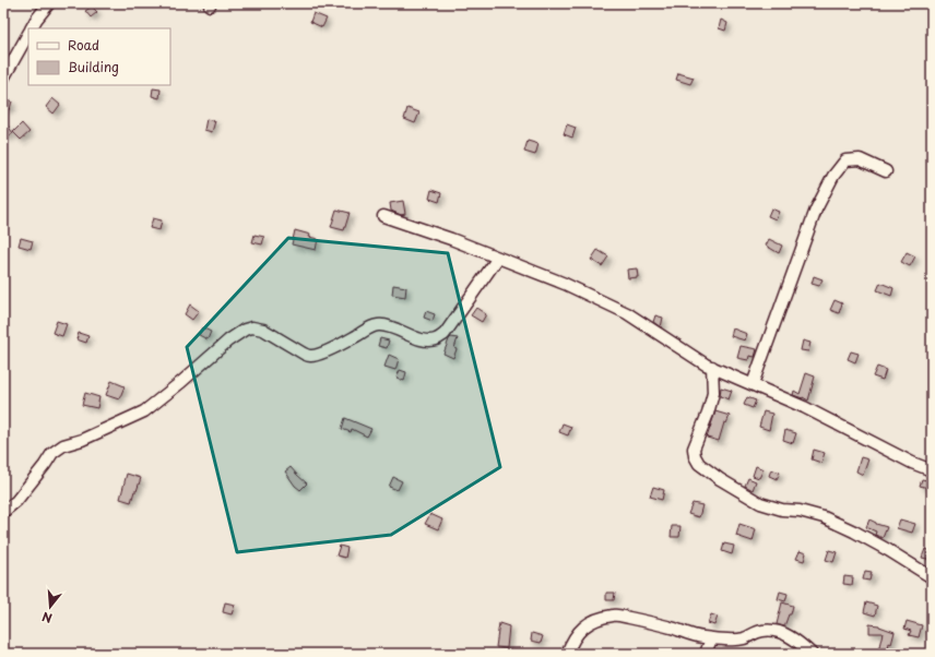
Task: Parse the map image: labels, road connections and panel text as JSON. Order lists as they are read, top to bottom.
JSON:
{
  "legend": ["Road", "Building"],
  "north": "bottom"
}
